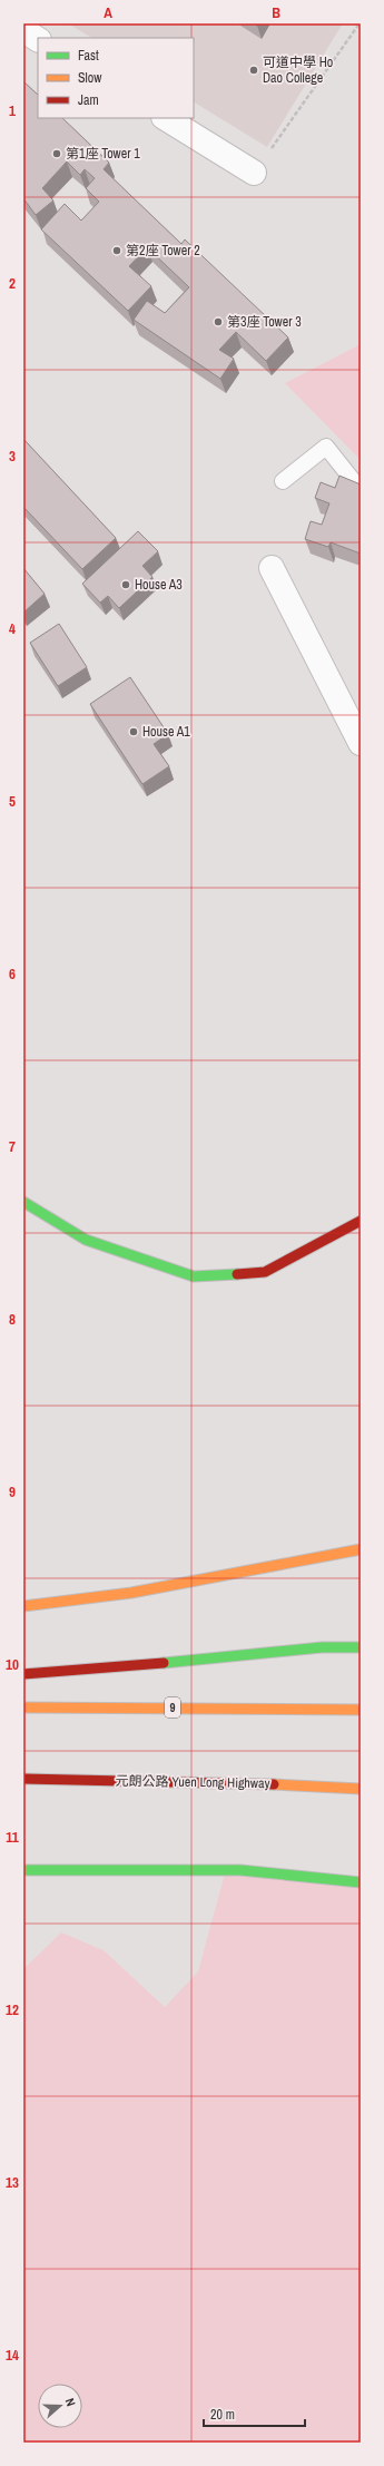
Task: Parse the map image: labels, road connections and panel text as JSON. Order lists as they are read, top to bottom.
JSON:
{
  "streets": {
    "main road": ["9", "元朗公路 Yuen Long Highway"]
  },
  "places": [
    "可道中學 Ho Dao College",
    "第1座 Tower 1",
    "第2座 Tower 2",
    "第3座 Tower 3",
    "House A3",
    "House A1"
  ],
  "legend": ["Fast", "Slow", "Jam"],
  "scale_bar": "20 m",
  "north": "right",
  "grid": {
    "columns": ["A", "B"],
    "rows": [
      "1",
      "2",
      "3",
      "4",
      "5",
      "6",
      "7",
      "8",
      "9",
      "10",
      "11",
      "12",
      "13",
      "14"
    ]
  }
}
